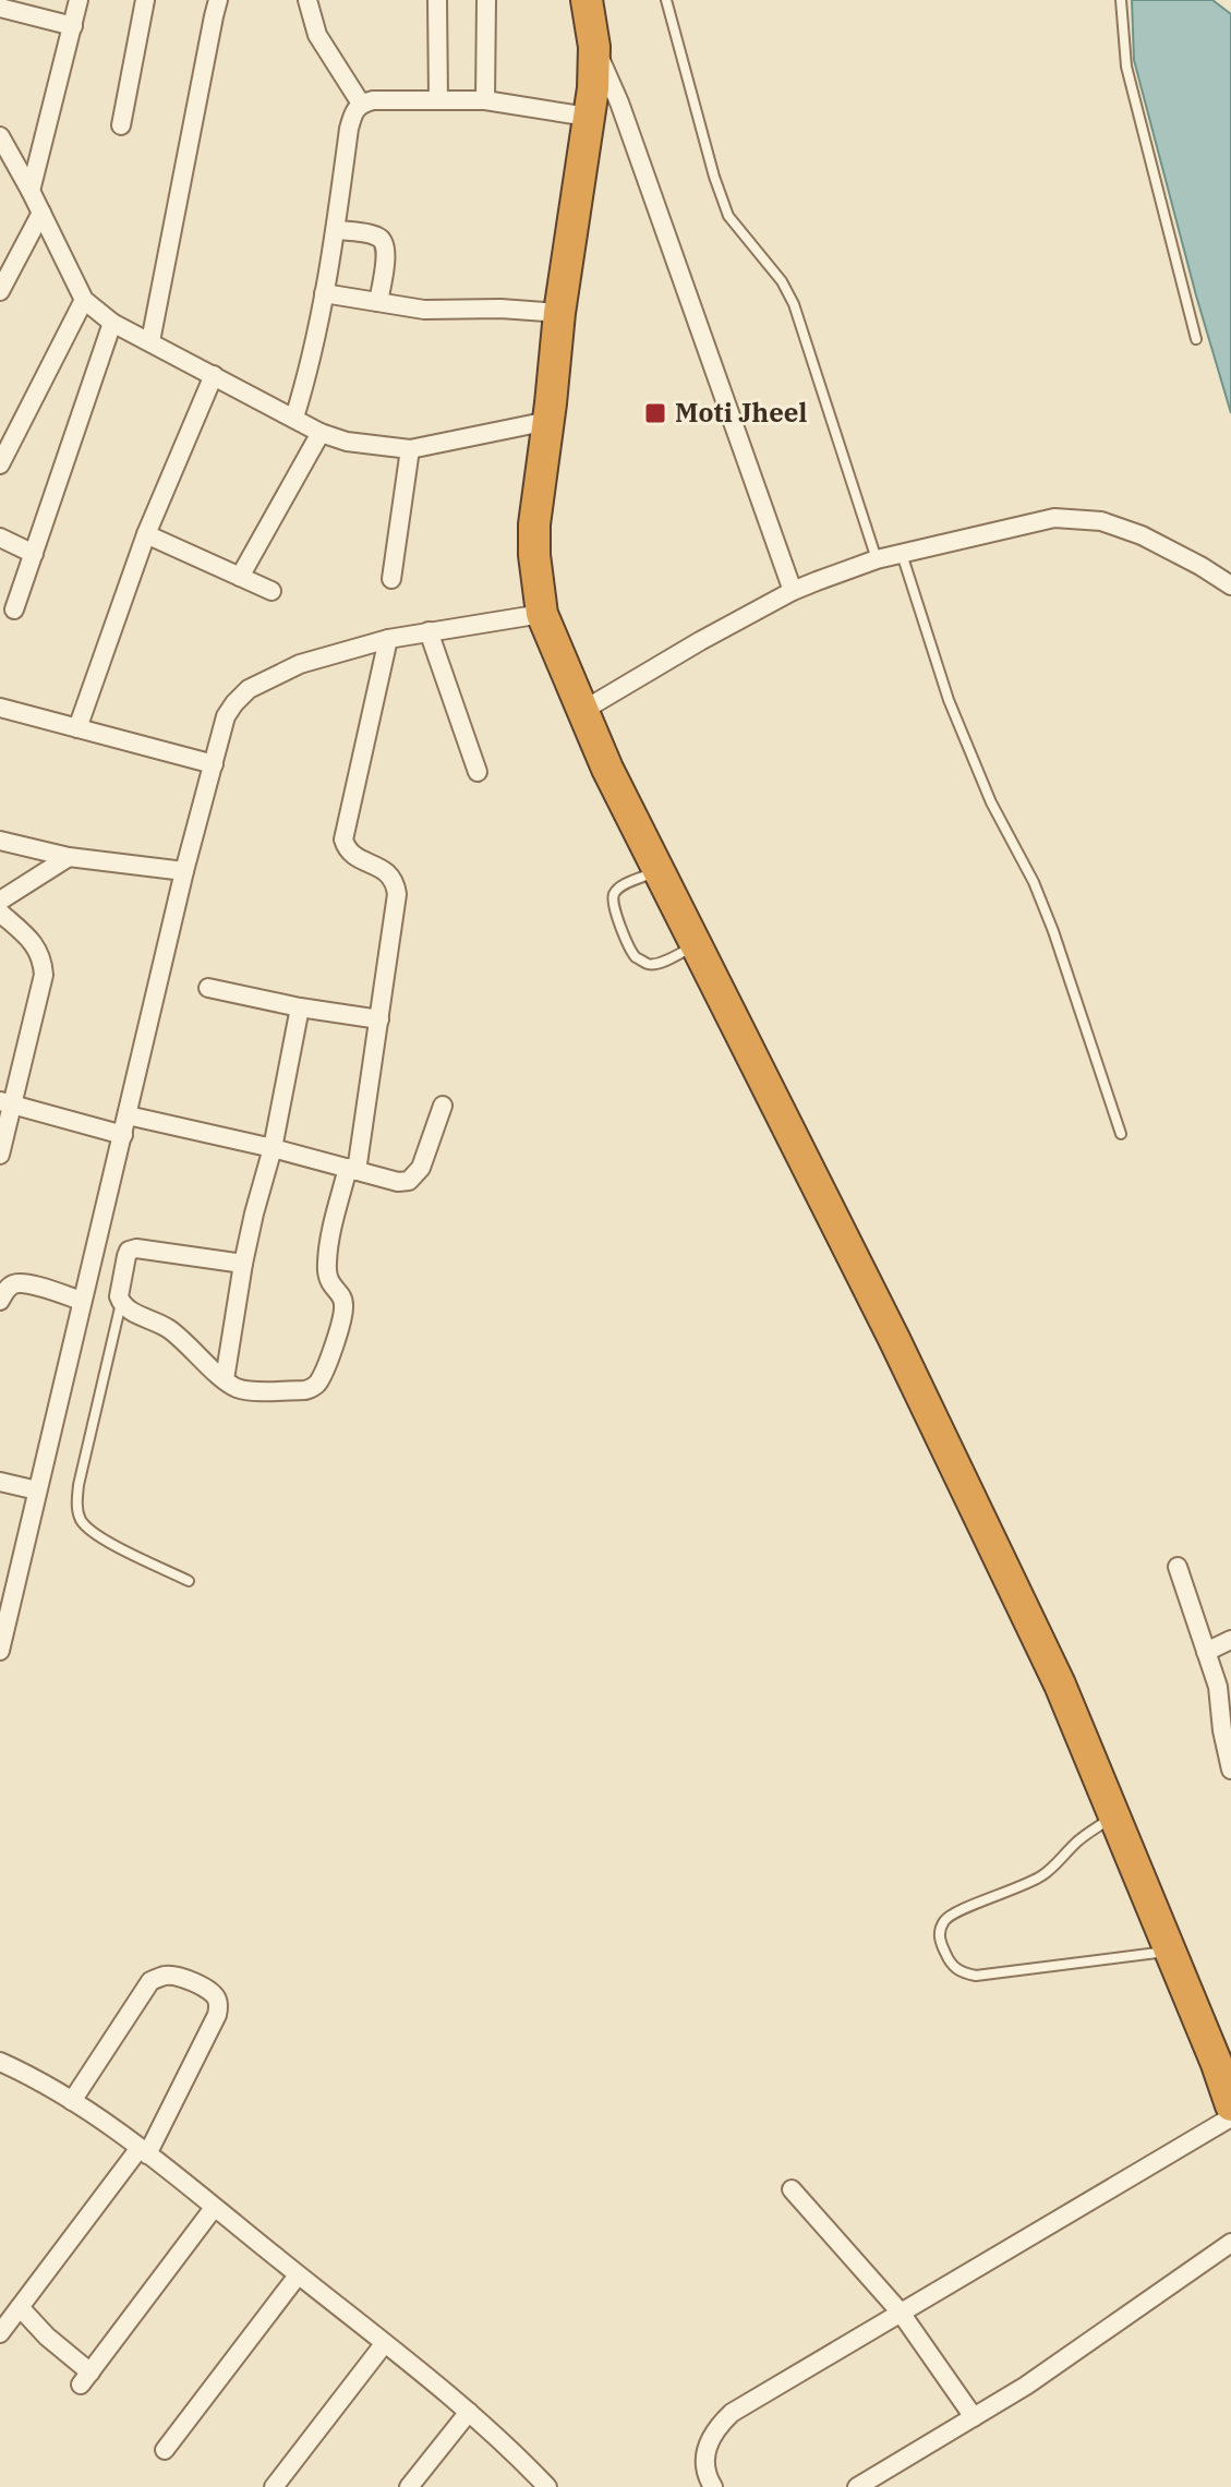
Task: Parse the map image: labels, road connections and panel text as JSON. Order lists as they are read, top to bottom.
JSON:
{
  "places": {
    "transit": ["Moti Jheel"]
  }
}
